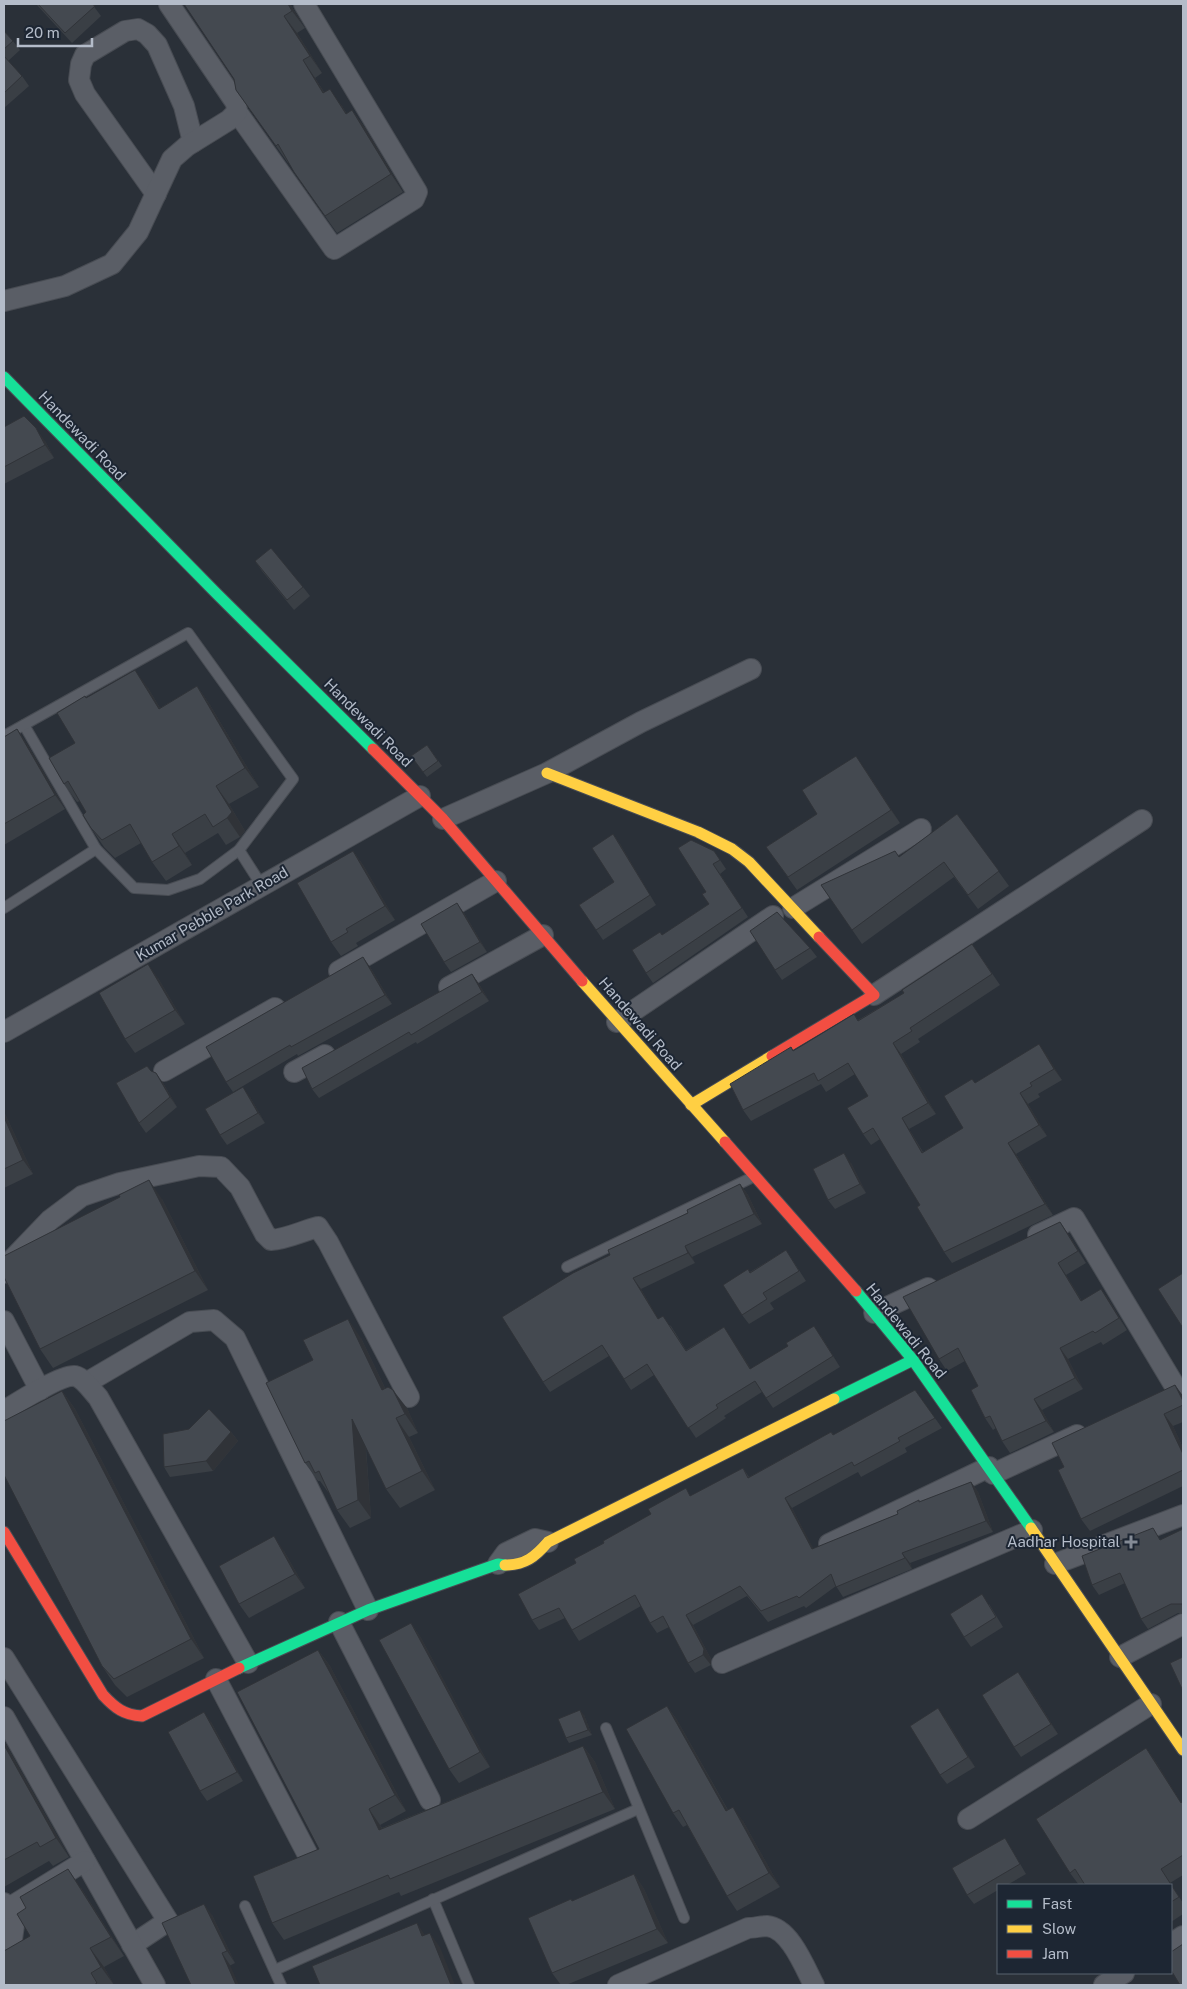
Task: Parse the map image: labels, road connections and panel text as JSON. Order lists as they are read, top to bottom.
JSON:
{
  "streets": {
    "main road": ["Handewadi Road"],
    "street": ["Kumar Pebble Park Road"]
  },
  "crossings": [
    ["Handewadi Road", "Kumar Pebble Park Road"]
  ],
  "places": {
    "health": ["Aadhar Hospital"]
  },
  "legend": ["Fast", "Slow", "Jam"],
  "scale_bar": "20 m"
}
